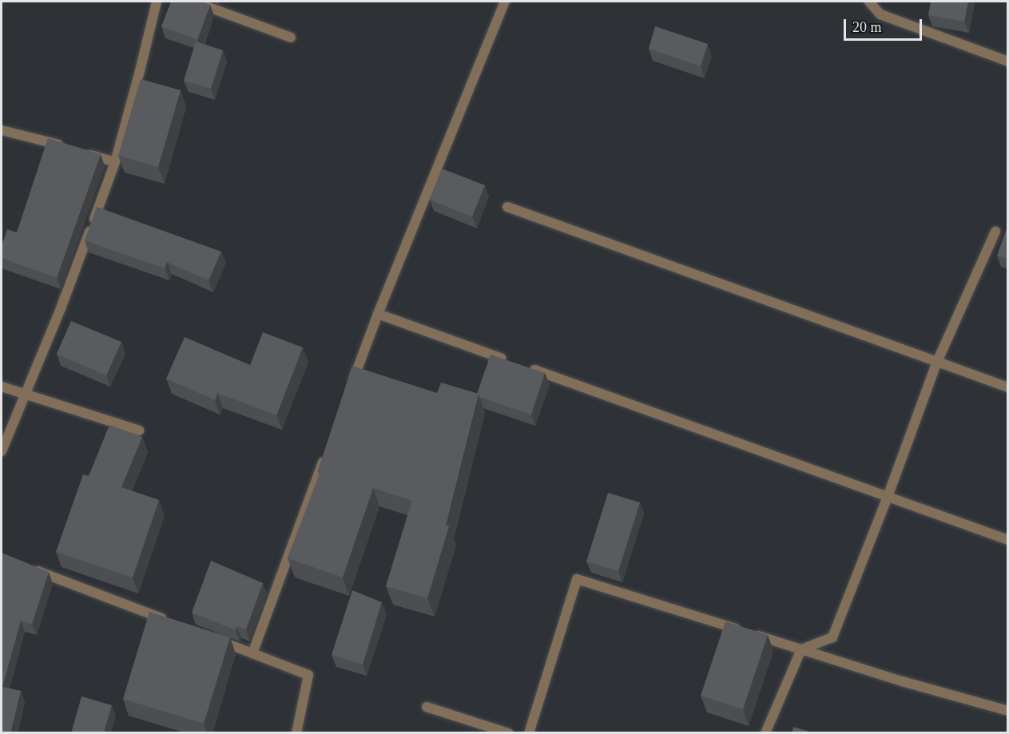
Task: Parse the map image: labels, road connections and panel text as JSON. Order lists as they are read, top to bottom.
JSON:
{
  "scale_bar": "20 m"
}
